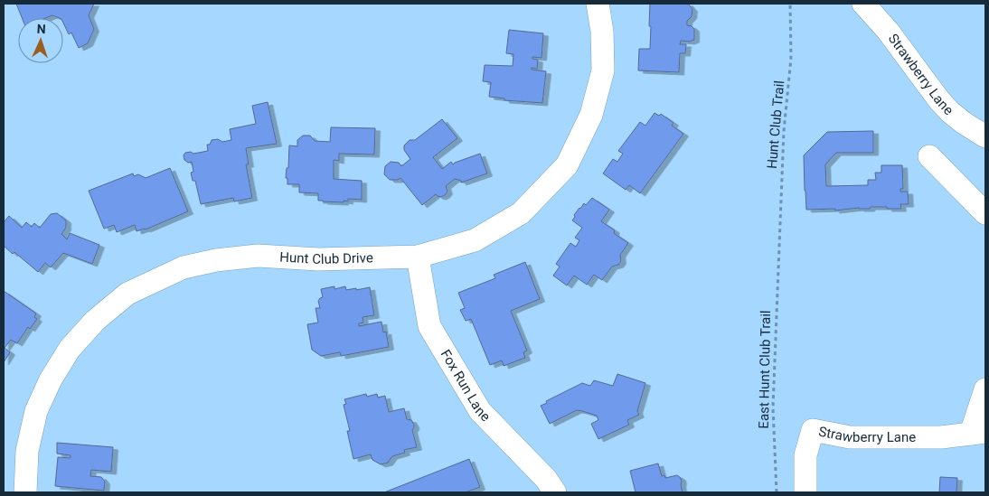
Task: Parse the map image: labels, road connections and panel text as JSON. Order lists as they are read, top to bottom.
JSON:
{
  "streets": {
    "street": ["Strawberry Lane", "Hunt Club Drive", "Fox Run Lane"],
    "path": ["Hunt Club Trail", "East Hunt Club Trail"]
  },
  "crossings": [
    ["Hunt Club Trail", "East Hunt Club Trail"],
    ["Hunt Club Drive", "Fox Run Lane"]
  ],
  "north": "top"
}
